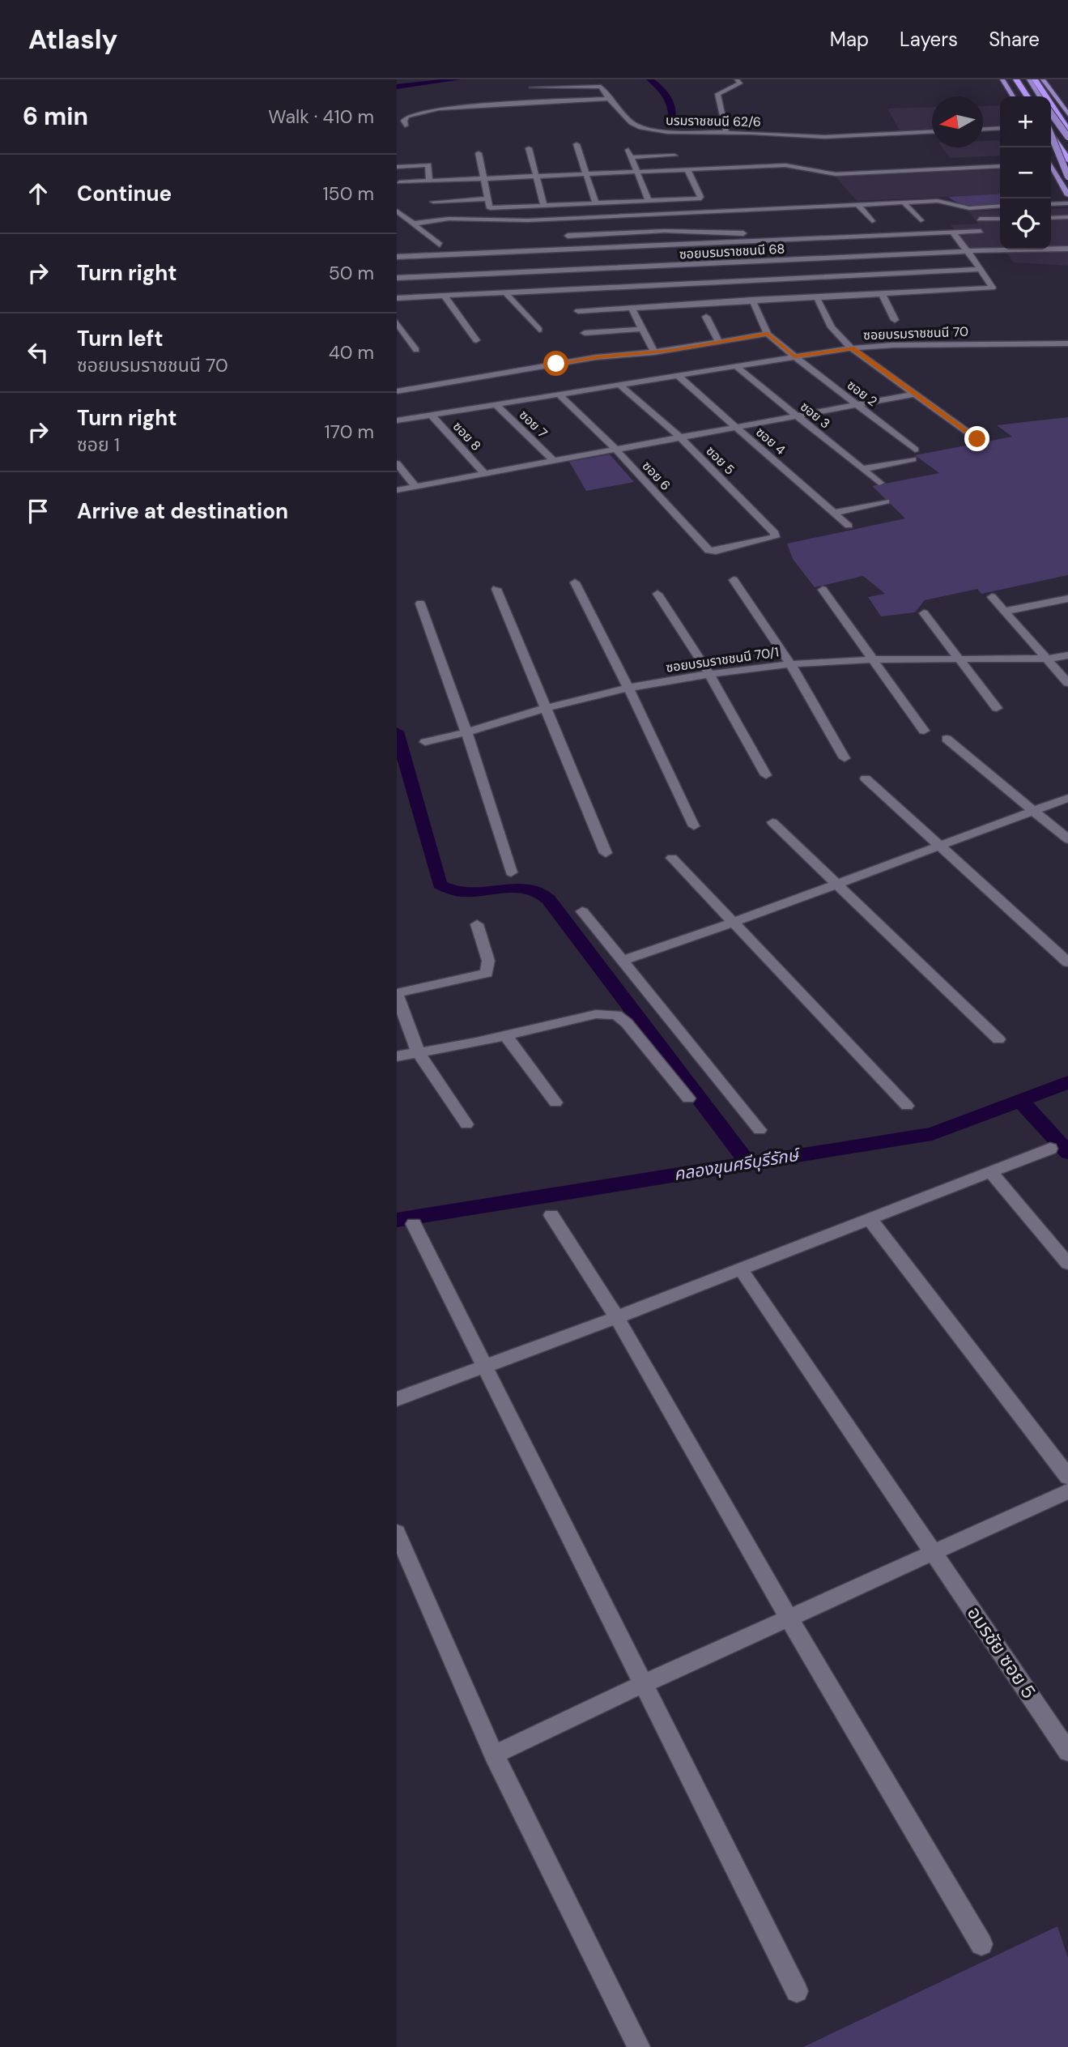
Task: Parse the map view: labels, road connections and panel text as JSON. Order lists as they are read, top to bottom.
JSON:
{
  "streets": {
    "street": [
      "บรมราชชนนี 62/6",
      "ซอยบรมราชชนนี 68",
      "ซอยบรมราชชนนี 70",
      "ซอย 2",
      "ซอย 3",
      "ซอย 7",
      "ซอย 8",
      "ซอย 4",
      "ซอย 5",
      "ซอย 6",
      "ซอยบรมราชชนนี 70/1",
      "อมรชัย ซอย 5"
    ]
  },
  "crossings": [
    ["ซอยบรมราชชนนี 70", "ซอย 2"],
    ["ซอยบรมราชชนนี 70", "ซอย 3"],
    ["ซอยบรมราชชนนี 70", "ซอย 7"],
    ["ซอยบรมราชชนนี 70", "ซอย 8"],
    ["ซอยบรมราชชนนี 70", "ซอย 4"],
    ["ซอยบรมราชชนนี 70", "ซอย 5"],
    ["ซอยบรมราชชนนี 70", "ซอย 6"],
    ["ซอย 5", "ซอย 6"]
  ],
  "water": ["คลองขุนศรีบุรีรักษ์"],
  "north": "left",
  "page": {
    "header": "Atlasly",
    "nav": ["Map", "Layers", "Share"],
    "heading": ["6 min", "Walk · 410 m"],
    "map_buttons": ["+", "−"],
    "list": [
      ["Continue", "150 m"],
      ["Turn right", "50 m"],
      ["Turn left", "ซอยบรมราชชนนี 70", "40 m"],
      ["Turn right", "ซอย 1", "170 m"],
      "Arrive at destination"
    ]
  }
}
